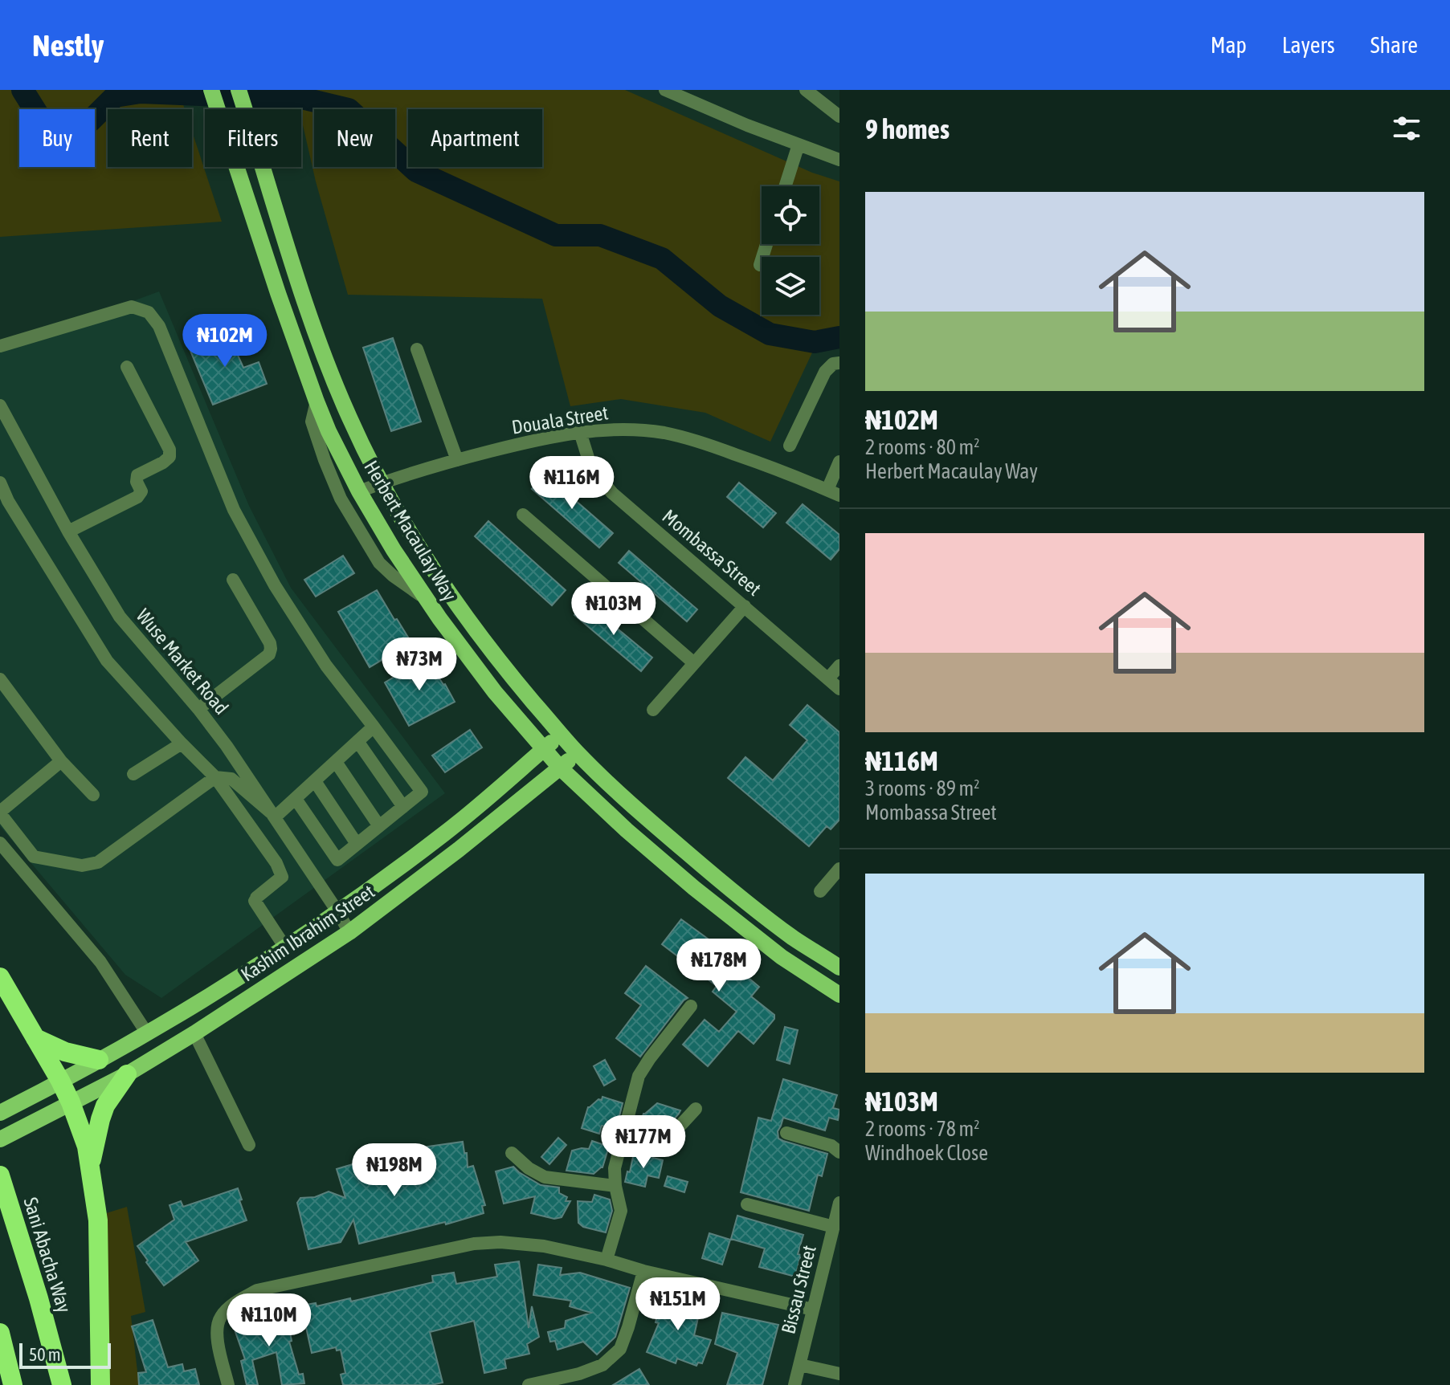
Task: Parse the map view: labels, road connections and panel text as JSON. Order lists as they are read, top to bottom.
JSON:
{
  "streets": {
    "highway": ["Sani Abacha Way"],
    "main road": ["Herbert Macaulay Way", "Kashim Ibrahim Street"],
    "street": [
      "Douala Street",
      "Mombassa Street",
      "Wuse Market Road",
      "Bissau Street"
    ]
  },
  "crossings": [
    ["Douala Street", "Herbert Macaulay Way"],
    ["Douala Street", "Mombassa Street"],
    ["Herbert Macaulay Way", "Kashim Ibrahim Street"],
    ["Wuse Market Road", "Kashim Ibrahim Street"]
  ],
  "scale_bar": "50 m",
  "page": {
    "header": "Nestly",
    "nav": ["Map", "Layers", "Share"],
    "heading": "9 homes",
    "chip": [
      "Buy",
      "Rent",
      "Filters",
      "New",
      "Apartment"
    ],
    "list": [
      {
        "name": "₦102M",
        "note": "2 rooms · 80 m² · Herbert Macaulay Way"
      },
      {
        "name": "₦116M",
        "note": "3 rooms · 89 m² · Mombassa Street"
      },
      {
        "name": "₦103M",
        "note": "2 rooms · 78 m² · Windhoek Close"
      }
    ],
    "price": [
      "₦102M",
      "₦116M",
      "₦103M",
      "₦73M",
      "₦178M",
      "₦177M",
      "₦198M",
      "₦151M",
      "₦110M"
    ],
    "scale": "50 m"
  }
}
